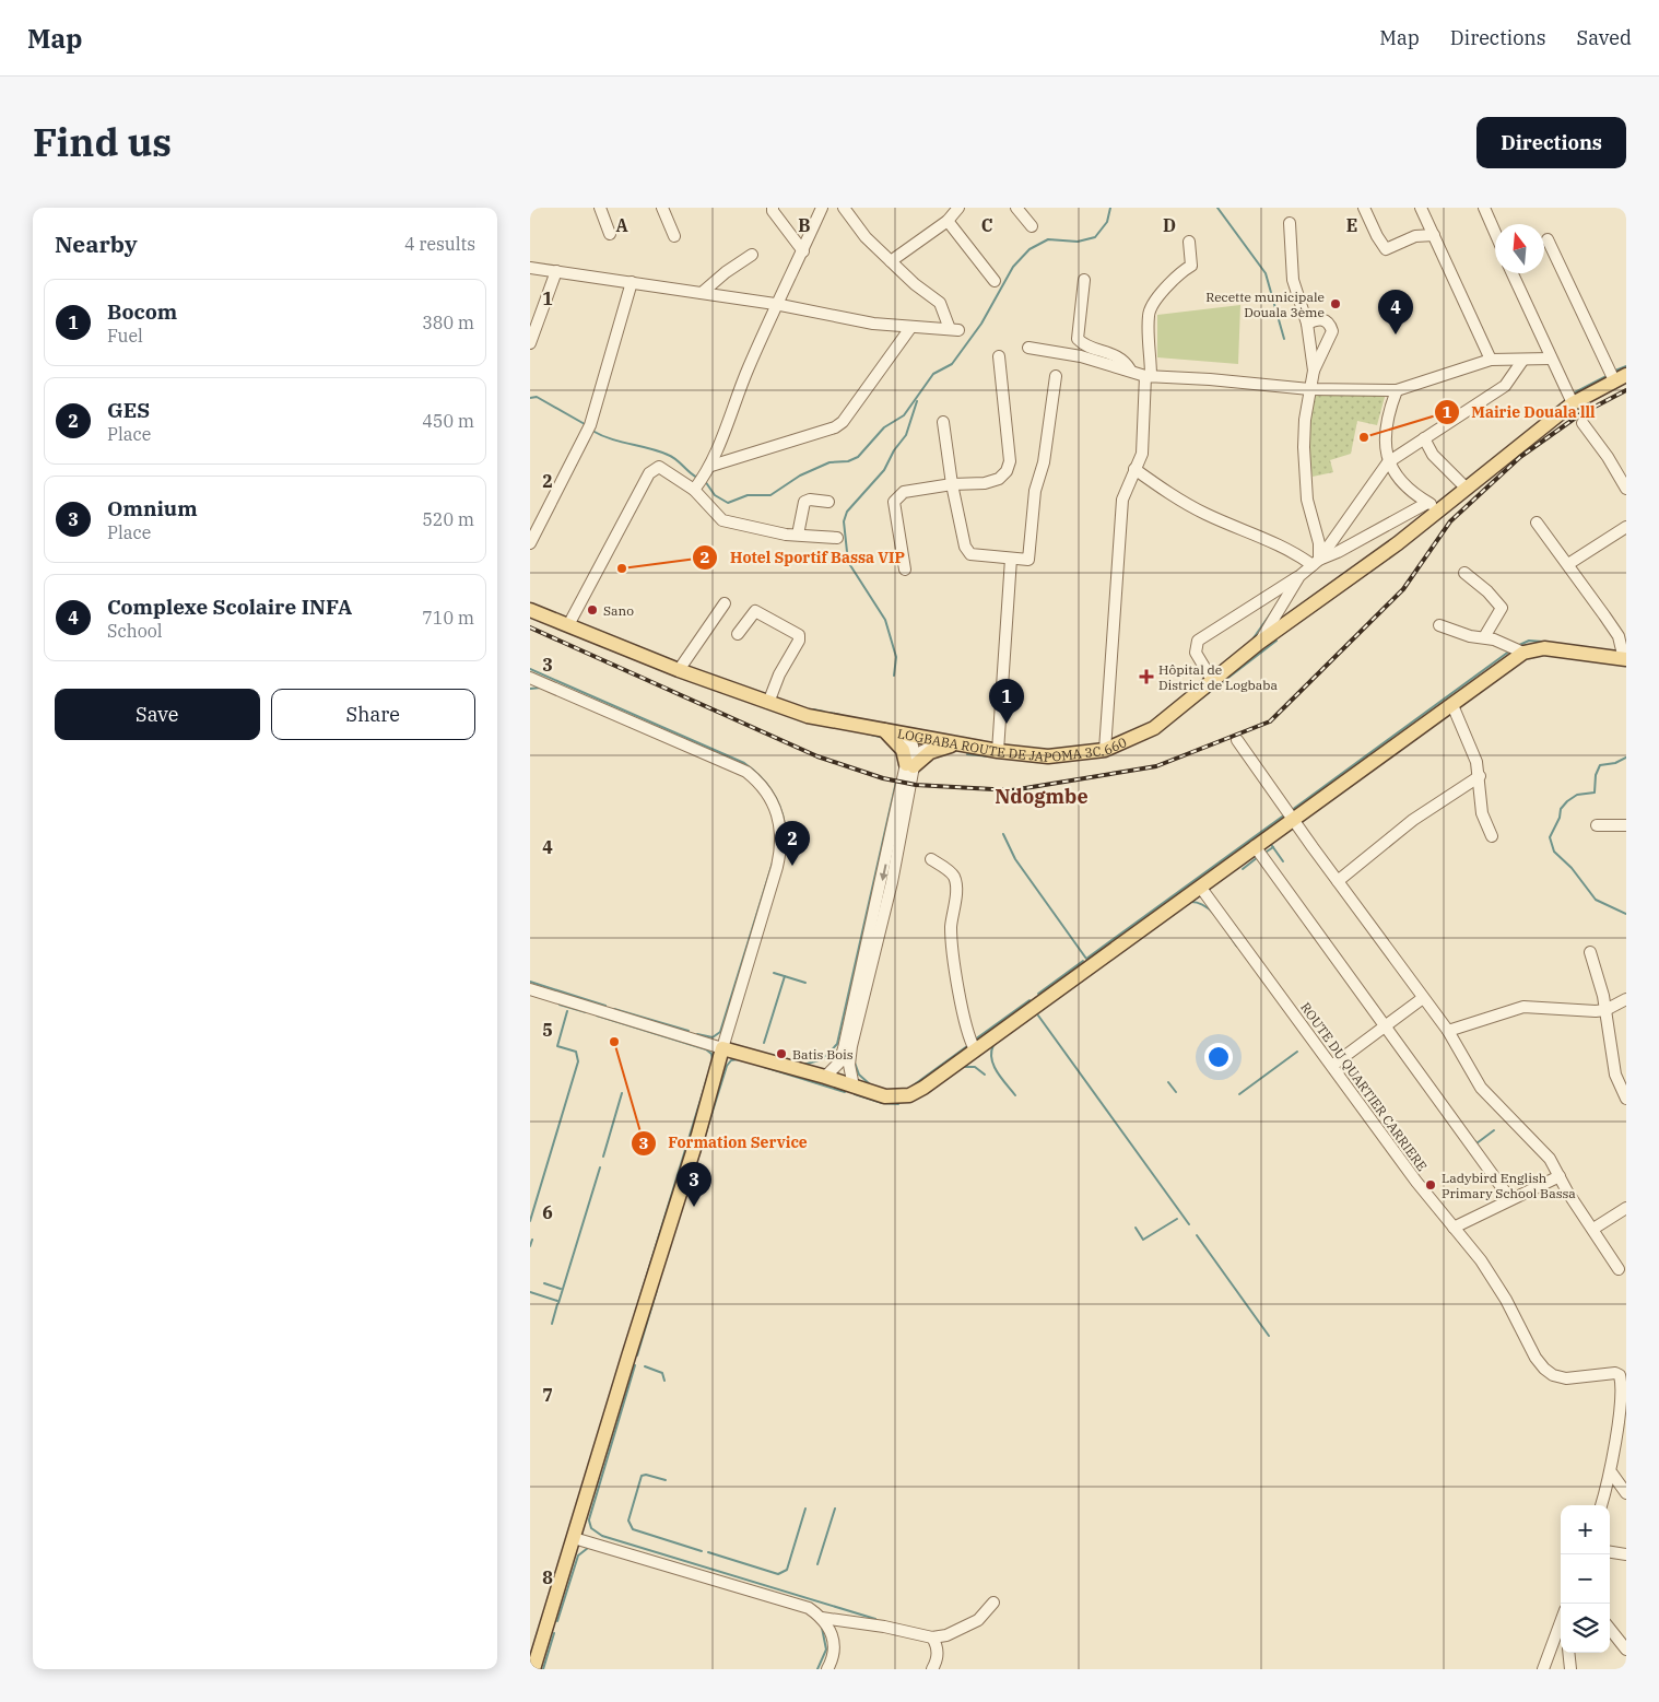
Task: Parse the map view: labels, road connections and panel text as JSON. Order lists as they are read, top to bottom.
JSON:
{
  "streets": {
    "main road": ["LOGBABA ROUTE DE JAPOMA 3C.660"],
    "street": ["ROUTE DU QUARTIER CARRIERE"]
  },
  "districts": ["Ndogmbe"],
  "places": {
    "other": [
      "Recette municipale Douala 3ème",
      "Mairie Douala lll",
      "Hotel Sportif Bassa VIP",
      "Sano",
      "Formation Service",
      "Batis Bois",
      "Ladybird English Primary School Bassa"
    ],
    "health": ["Hôpital de District de Logbaba"]
  },
  "north": "top",
  "page": {
    "header": "Map",
    "nav": ["Map", "Directions", "Saved"],
    "title": "Find us",
    "buttons": [
      "Directions",
      ["Save", "Share"]
    ],
    "heading": ["Nearby", "4 results"],
    "list": [
      {
        "mark": "1",
        "name": "Bocom",
        "note": "Fuel",
        "value": "380 m"
      },
      {
        "mark": "2",
        "name": "GES",
        "note": "Place",
        "value": "450 m"
      },
      {
        "mark": "3",
        "name": "Omnium",
        "note": "Place",
        "value": "520 m"
      },
      {
        "mark": "4",
        "name": "Complexe Scolaire INFA",
        "note": "School",
        "value": "710 m"
      }
    ],
    "pins": [
      "4",
      "1",
      "2",
      "3"
    ],
    "map_buttons": ["+", "−"]
  },
  "grid": {
    "columns": [
      "A",
      "B",
      "C",
      "D",
      "E"
    ],
    "rows": [
      "1",
      "2",
      "3",
      "4",
      "5",
      "6",
      "7",
      "8"
    ]
  }
}
